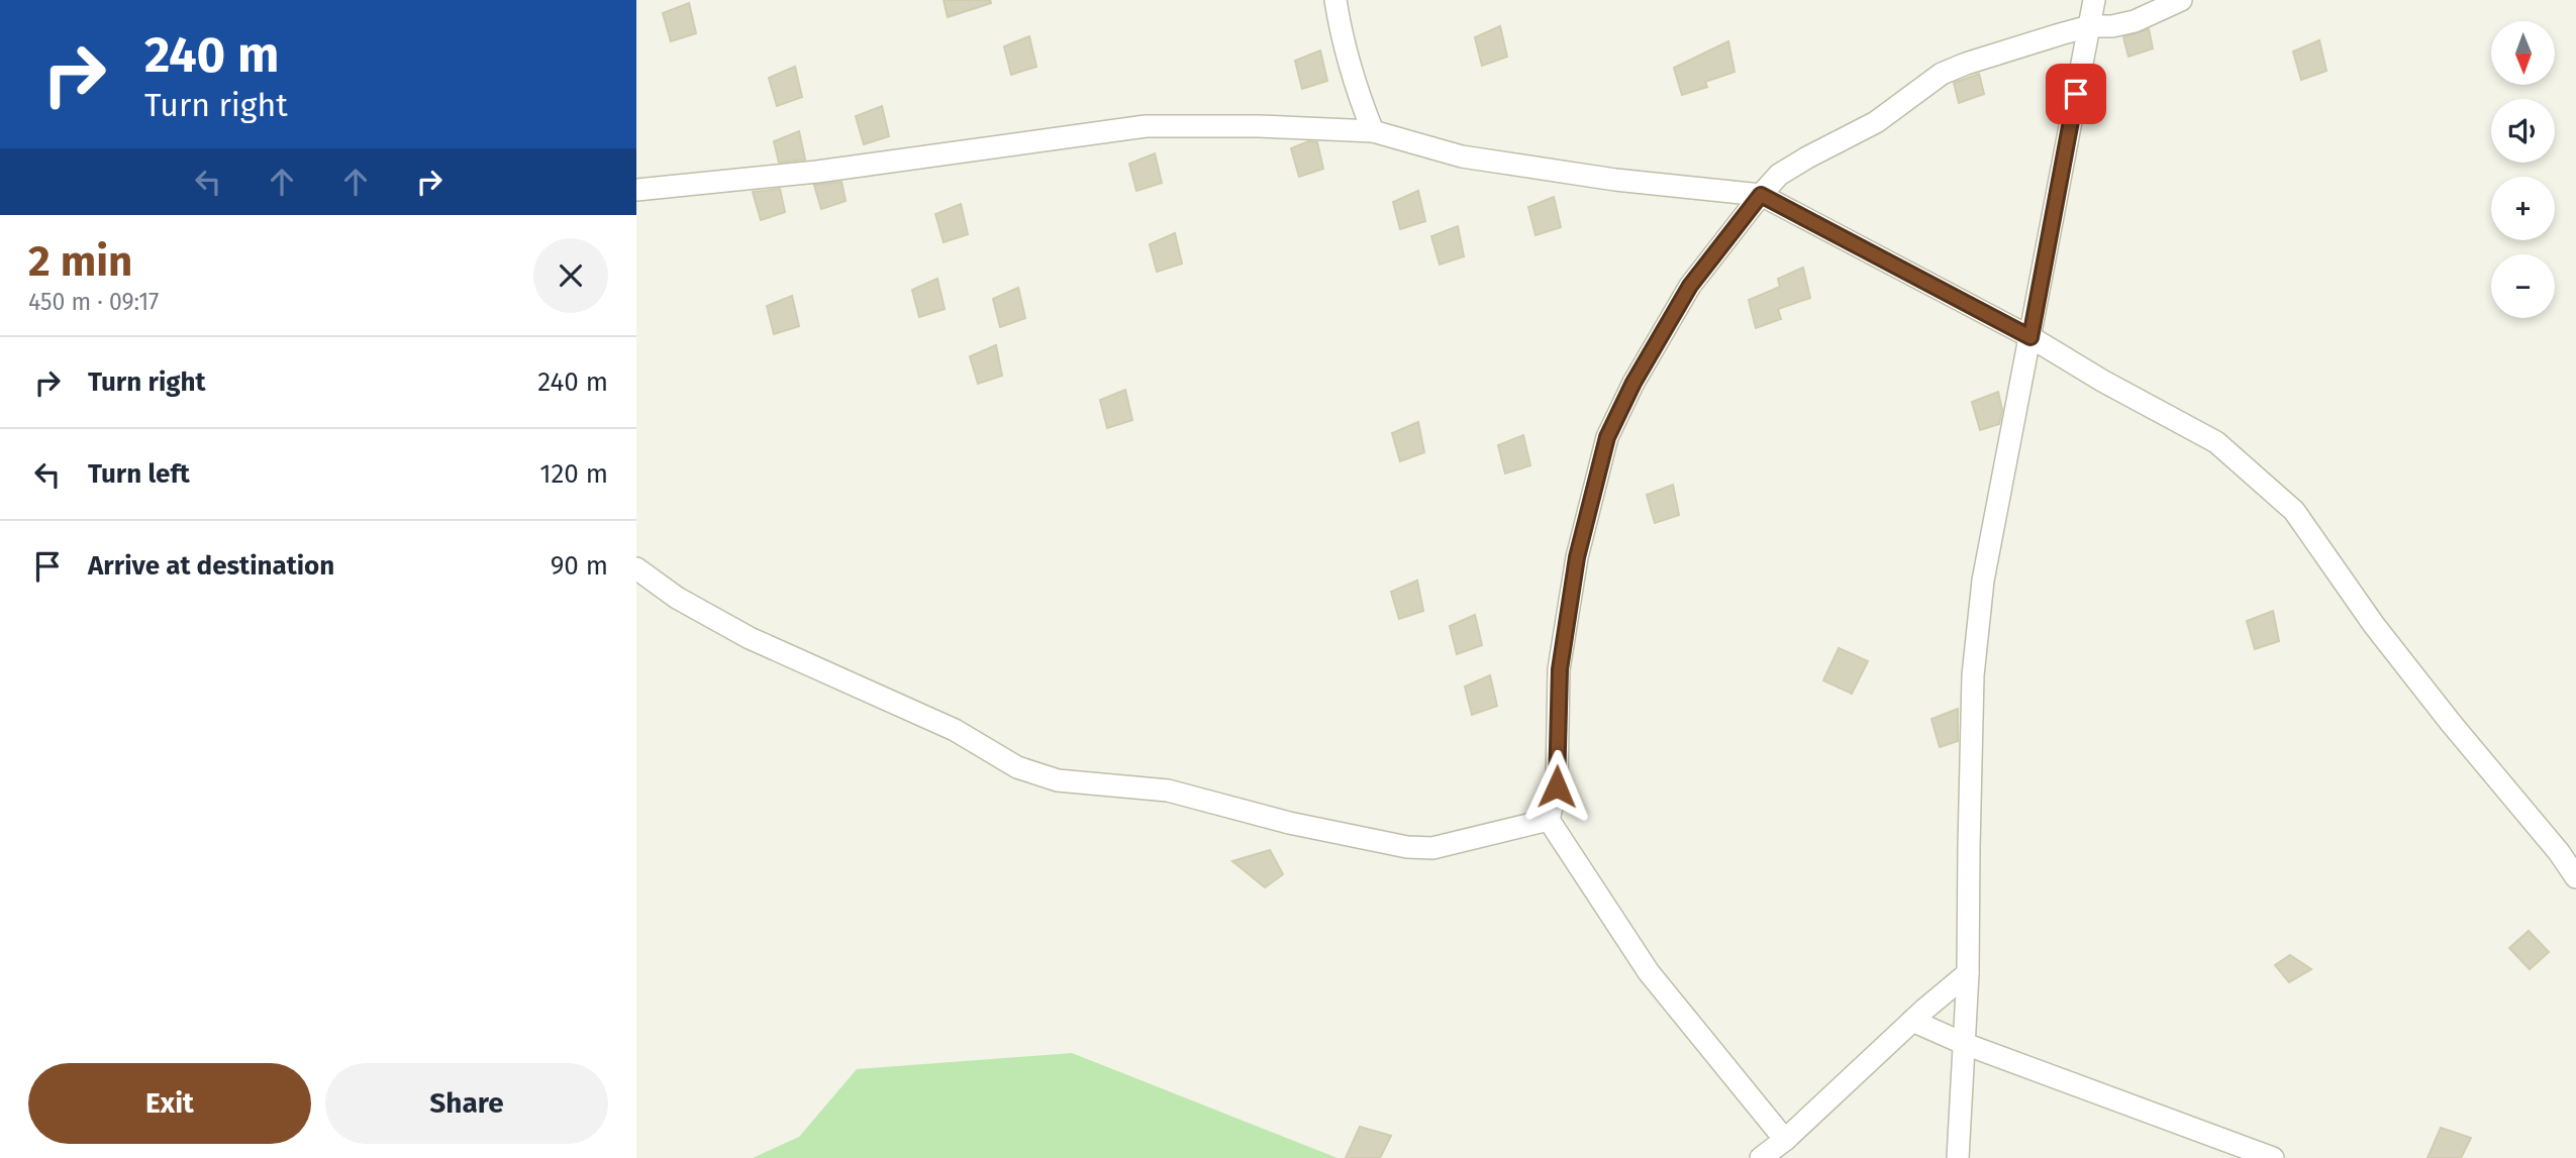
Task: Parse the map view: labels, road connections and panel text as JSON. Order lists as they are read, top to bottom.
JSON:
{
  "north": "bottom",
  "page": {
    "turn": ["240 m", "Turn right"],
    "map_buttons": ["+", "−"],
    "heading": ["2 min", "450 m · 09:17"],
    "list": [
      {
        "name": "Turn right",
        "value": "240 m"
      },
      {
        "name": "Turn left",
        "value": "120 m"
      },
      {
        "name": "Arrive at destination",
        "value": "90 m"
      }
    ],
    "buttons": ["Exit", "Share"]
  }
}
